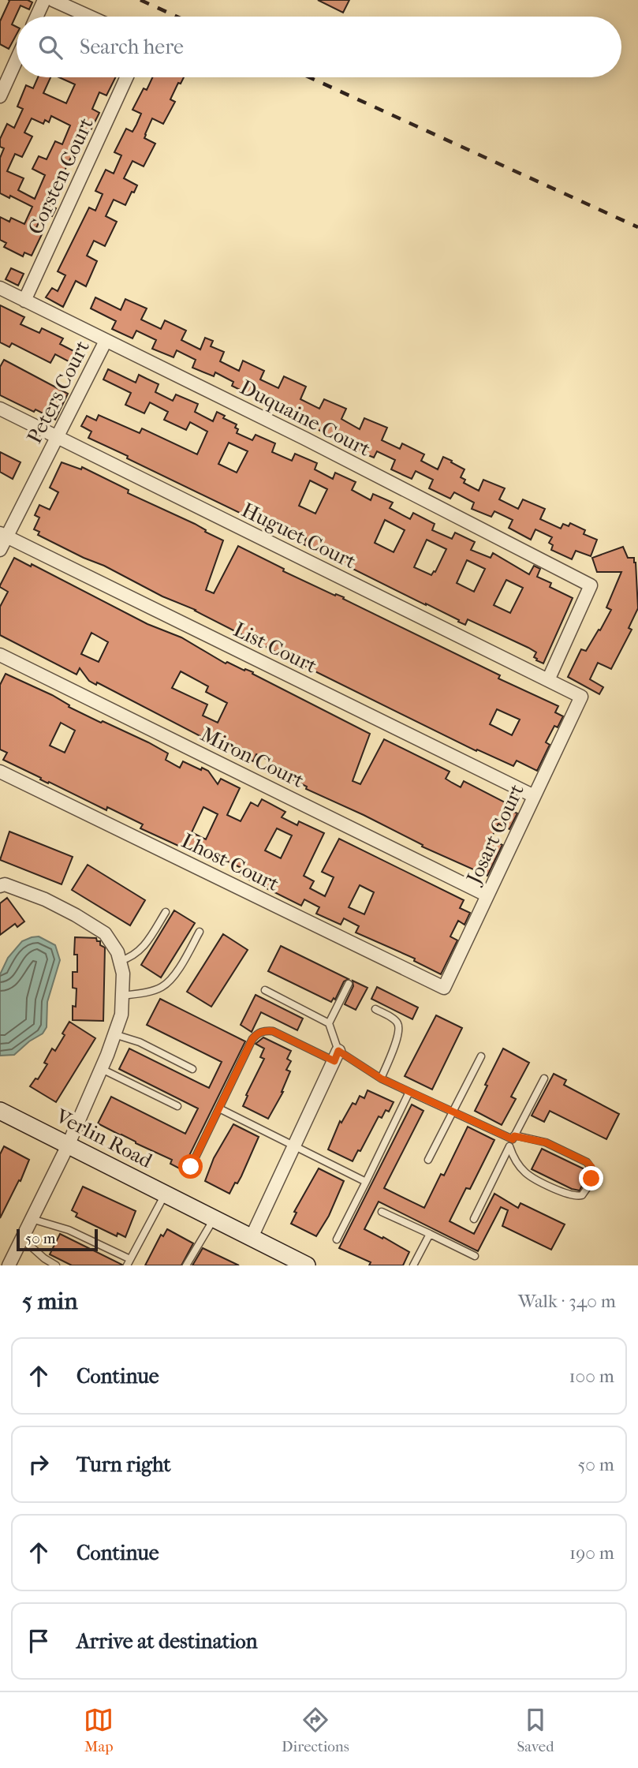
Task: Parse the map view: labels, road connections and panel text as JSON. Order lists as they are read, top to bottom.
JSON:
{
  "streets": {
    "street": [
      "Corsten Court",
      "Peters Court",
      "Duquaine Court",
      "Huguet Court",
      "List Court",
      "Miron Court",
      "Josart Court",
      "Lhost Court",
      "Verlin Road"
    ]
  },
  "crossings": [
    ["Corsten Court", "Duquaine Court"],
    ["Peters Court", "Duquaine Court"],
    ["Peters Court", "Huguet Court"],
    ["Peters Court", "List Court"],
    ["Duquaine Court", "Huguet Court"],
    ["Huguet Court", "Josart Court"],
    ["List Court", "Josart Court"],
    ["Miron Court", "Josart Court"],
    ["Josart Court", "Lhost Court"]
  ],
  "scale_bar": "50 m",
  "page": {
    "search": "Search here",
    "scale": "50 m",
    "heading": ["5 min", "Walk · 340 m"],
    "list": [
      ["Continue", "100 m"],
      ["Turn right", "50 m"],
      ["Continue", "190 m"],
      "Arrive at destination"
    ],
    "nav": ["Map", "Directions", "Saved"]
  }
}
